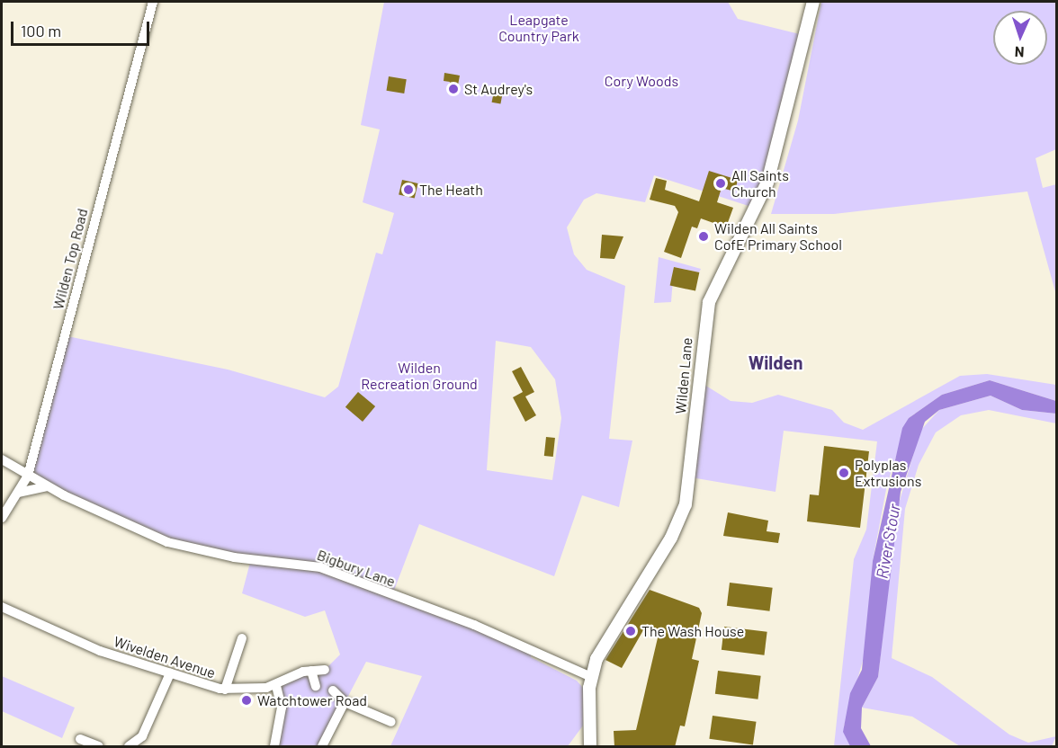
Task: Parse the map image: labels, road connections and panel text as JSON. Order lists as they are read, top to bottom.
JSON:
{
  "streets": {
    "street": [
      "Wilden Top Road",
      "Wilden Lane",
      "Bigbury Lane",
      "Wivelden Avenue"
    ]
  },
  "crossings": [
    ["Wilden Top Road", "Bigbury Lane"],
    ["Wilden Lane", "Bigbury Lane"]
  ],
  "districts": ["Wilden"],
  "water": ["River Stour"],
  "parks": ["Leapgate Country Park", "Cory Woods", "Wilden Recreation Ground"],
  "places": [
    "St Audrey's",
    "All Saints Church",
    "The Heath",
    "Wilden All Saints CofE Primary School",
    "Polyplas Extrusions",
    "The Wash House",
    "Watchtower Road"
  ],
  "scale_bar": "100 m",
  "north": "bottom"
}
